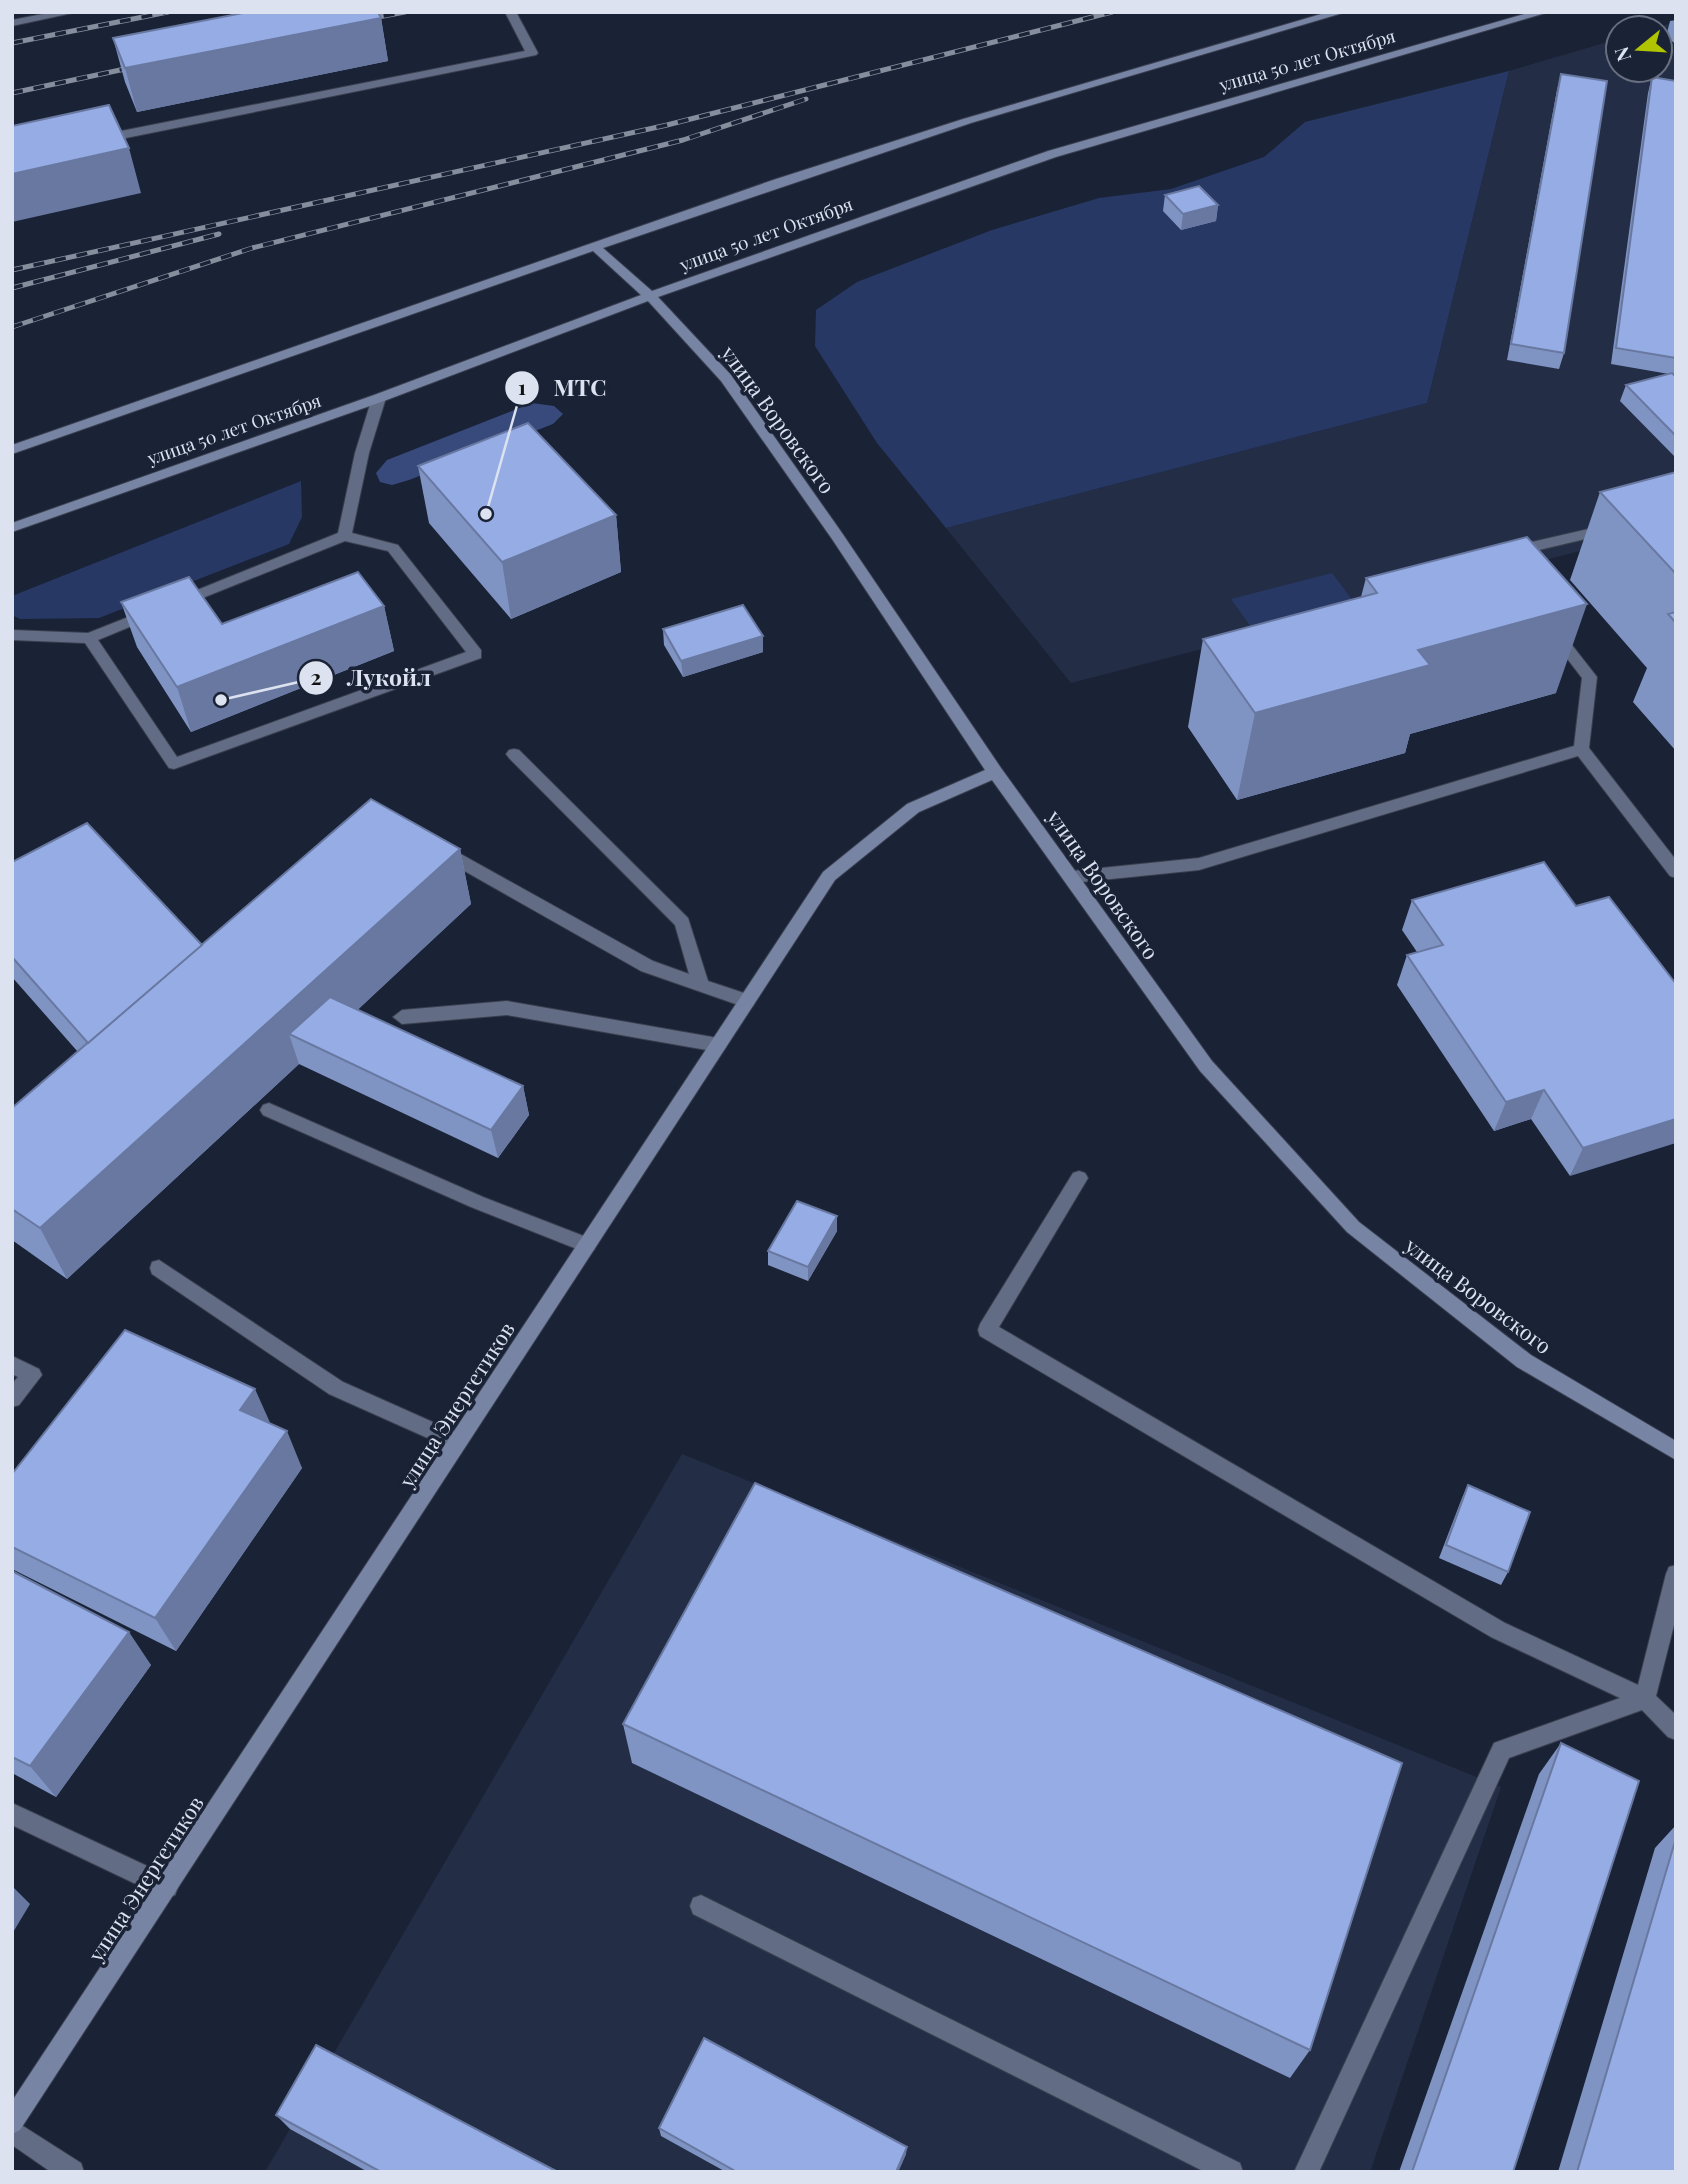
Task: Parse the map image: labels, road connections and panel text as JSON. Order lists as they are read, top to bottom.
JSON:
{
  "streets": {
    "main road": ["улица 50 лет Октября", "улица Воровского", "улица Энергетиков"]
  },
  "crossings": [
    ["улица 50 лет Октября", "улица Воровского"],
    ["улица Воровского", "улица Энергетиков"]
  ],
  "places": ["МТС", "Лукойл"],
  "north": "left"
}
